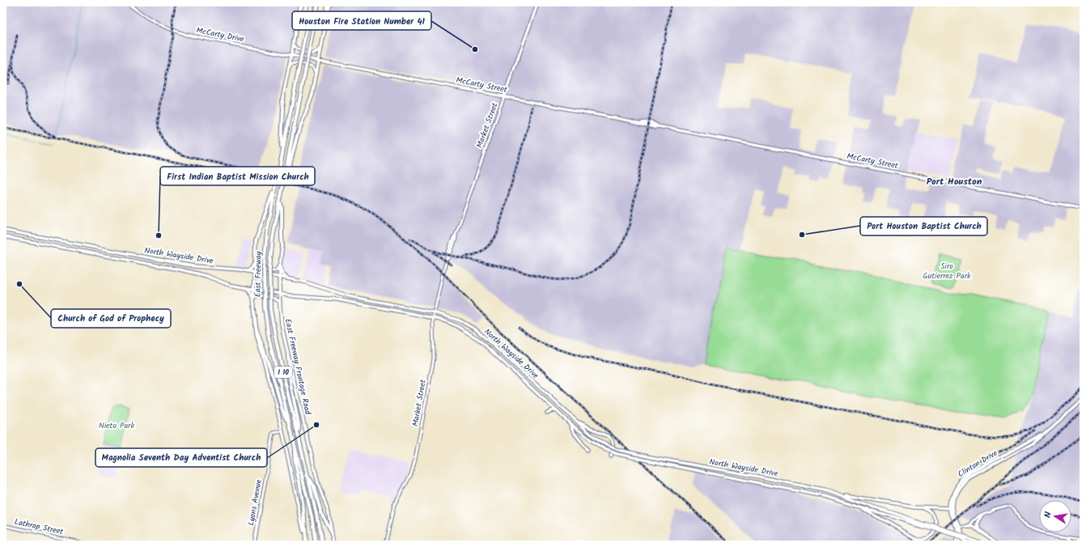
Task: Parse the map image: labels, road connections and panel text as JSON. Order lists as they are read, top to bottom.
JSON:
{
  "streets": {
    "highway": ["East Freeway", "I 10"],
    "main road": [
      "McCarty Drive",
      "McCarty Street",
      "Market Street",
      "North Wayside Drive",
      "East Freeway Frontage Road",
      "Clinton Drive"
    ],
    "street": ["Lyons Avenue", "Lathrop Street"]
  },
  "crossings": [
    ["McCarty Drive", "McCarty Street"],
    ["McCarty Street", "Market Street"],
    ["Market Street", "North Wayside Drive"],
    ["North Wayside Drive", "East Freeway Frontage Road"]
  ],
  "districts": ["Port Houston"],
  "parks": ["Siro Gutierrez Park", "Nieto Park"],
  "places": [
    "Houston Fire Station Number 41",
    "Port Houston Baptist Church",
    "First Indian Baptist Mission Church",
    "Church of God of Prophecy",
    "Magnolia Seventh Day Adventist Church"
  ],
  "north": "left"
}
